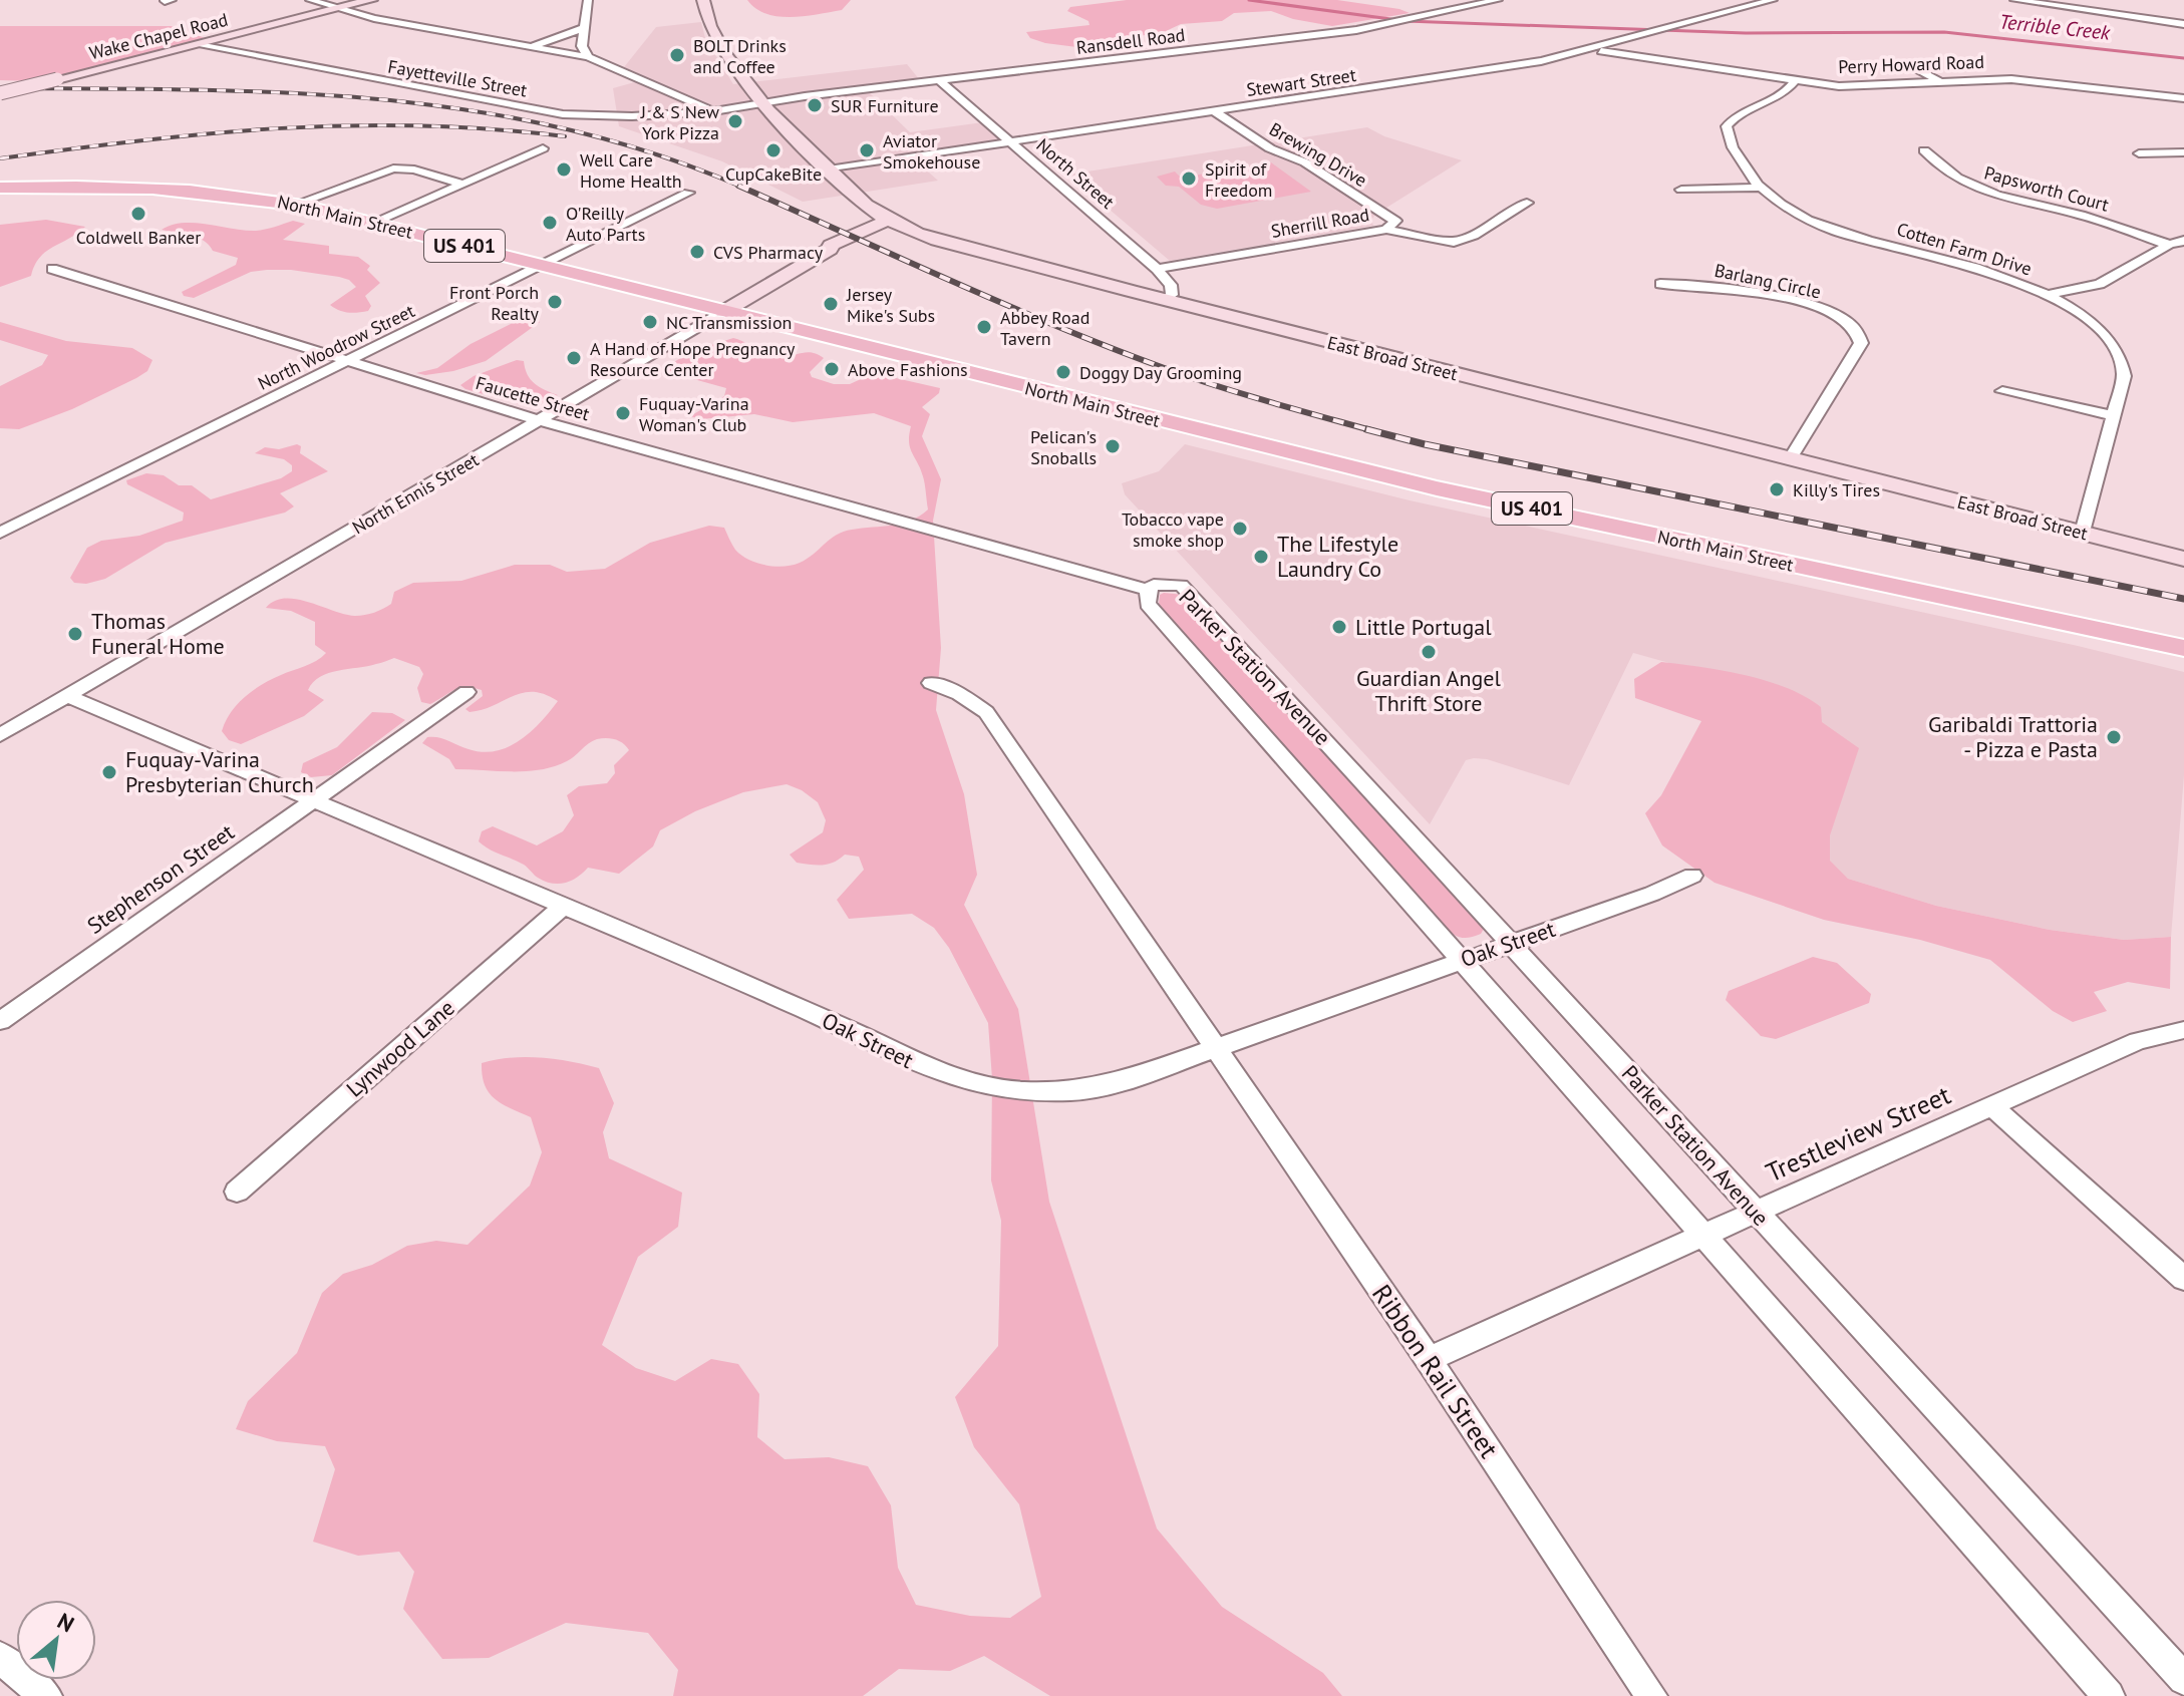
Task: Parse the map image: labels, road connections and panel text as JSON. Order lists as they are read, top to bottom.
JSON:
{
  "streets": {
    "main road": [
      "Wake Chapel Road",
      "North Main Street",
      "US 401",
      "East Broad Street",
      "North Ennis Street"
    ],
    "street": [
      "Ransdell Road",
      "Perry Howard Road",
      "Fayetteville Street",
      "Stewart Street",
      "Brewing Drive",
      "North Street",
      "Papsworth Court",
      "Sherrill Road",
      "Cotten Farm Drive",
      "Barlang Circle",
      "North Woodrow Street",
      "Faucette Street",
      "Parker Station Avenue",
      "Stephenson Street",
      "Oak Street",
      "Lynwood Lane",
      "Trestleview Street",
      "Ribbon Rail Street"
    ]
  },
  "crossings": [
    ["Wake Chapel Road", "Fayetteville Street"],
    ["Ransdell Road", "Fayetteville Street"],
    ["Ransdell Road", "North Street"],
    ["Ransdell Road", "East Broad Street"],
    ["Perry Howard Road", "Stewart Street"],
    ["Perry Howard Road", "Cotten Farm Drive"],
    ["Fayetteville Street", "East Broad Street"],
    ["Stewart Street", "Brewing Drive"],
    ["Stewart Street", "North Street"],
    ["Stewart Street", "East Broad Street"],
    ["Brewing Drive", "Sherrill Road"],
    ["North Street", "Sherrill Road"],
    ["North Main Street", "North Woodrow Street"],
    ["North Main Street", "North Ennis Street"],
    ["Cotten Farm Drive", "East Broad Street"],
    ["Barlang Circle", "East Broad Street"],
    ["North Woodrow Street", "Faucette Street"],
    ["East Broad Street", "North Ennis Street"],
    ["Faucette Street", "North Ennis Street"],
    ["Faucette Street", "Parker Station Avenue"],
    ["North Ennis Street", "Oak Street"],
    ["Parker Station Avenue", "Oak Street"],
    ["Parker Station Avenue", "Trestleview Street"],
    ["Stephenson Street", "Oak Street"],
    ["Oak Street", "Lynwood Lane"],
    ["Oak Street", "Ribbon Rail Street"],
    ["Trestleview Street", "Ribbon Rail Street"]
  ],
  "water": ["Terrible Creek"],
  "places": [
    "BOLT Drinks and Coffee",
    "SUR Furniture",
    "J & S New York Pizza",
    "CupCakeBite",
    "Aviator Smokehouse",
    "Well Care Home Health",
    "Spirit of Freedom",
    "Coldwell Banker",
    "O'Reilly Auto Parts",
    "CVS Pharmacy",
    "Front Porch Realty",
    "Jersey Mike's Subs",
    "NC Transmission",
    "Abbey Road Tavern",
    "A Hand of Hope Pregnancy Resource Center",
    "Above Fashions",
    "Doggy Day Grooming",
    "Fuquay-Varina Woman's Club",
    "Pelican's Snoballs",
    "Killy's Tires",
    "Tobacco vape smoke shop",
    "The Lifestyle Laundry Co",
    "Little Portugal",
    "Thomas Funeral Home",
    "Guardian Angel Thrift Store",
    "Garibaldi Trattoria - Pizza e Pasta",
    "Fuquay-Varina Presbyterian Church"
  ],
  "north": "top right"
}
